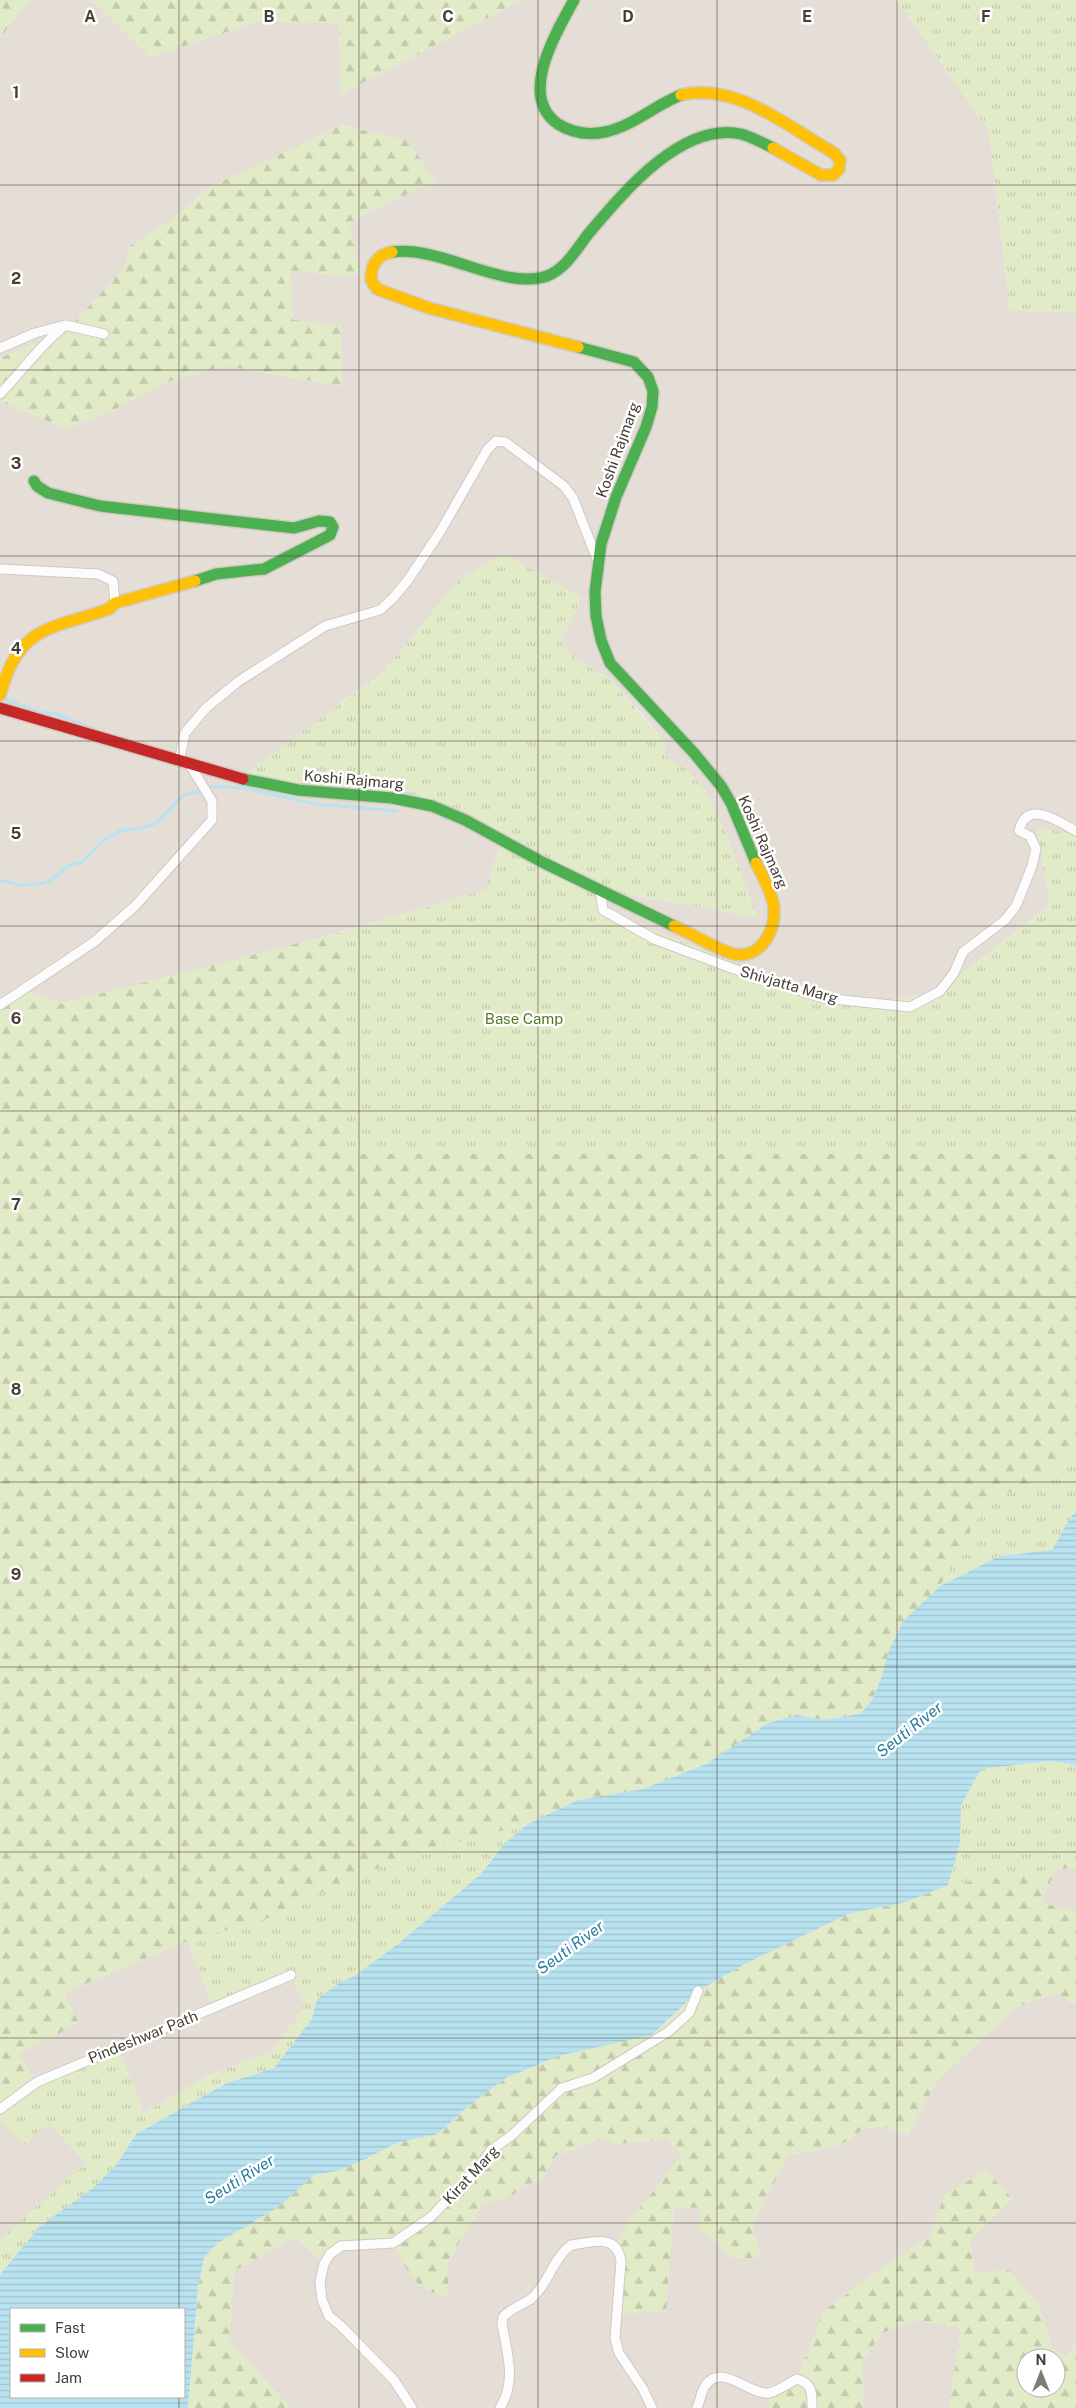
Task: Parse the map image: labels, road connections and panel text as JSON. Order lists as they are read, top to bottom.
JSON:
{
  "streets": {
    "main road": ["Koshi Rajmarg"],
    "street": ["Shivjatta Marg", "Pindeshwar Path", "Kirat Marg"]
  },
  "crossings": [
    ["Koshi Rajmarg", "Shivjatta Marg"]
  ],
  "water": ["Seuti River"],
  "parks": ["Base Camp"],
  "legend": ["Fast", "Slow", "Jam"],
  "north": "top",
  "grid": {
    "columns": [
      "A",
      "B",
      "C",
      "D",
      "E",
      "F"
    ],
    "rows": [
      "1",
      "2",
      "3",
      "4",
      "5",
      "6",
      "7",
      "8",
      "9"
    ]
  }
}
